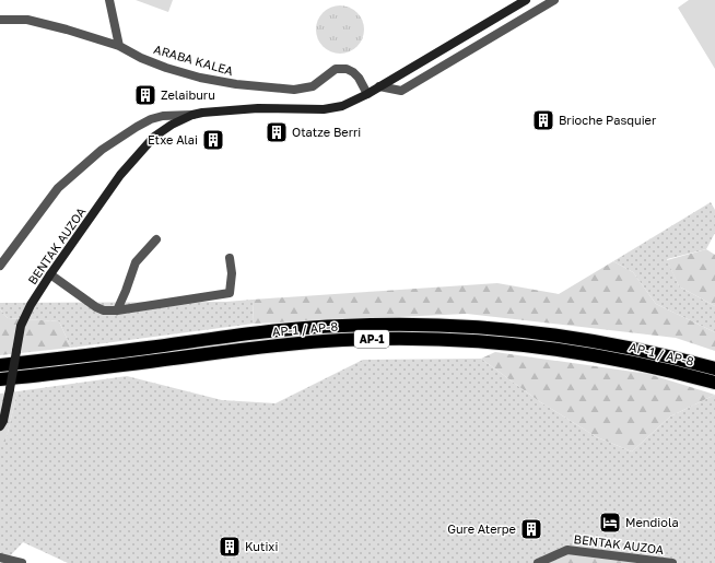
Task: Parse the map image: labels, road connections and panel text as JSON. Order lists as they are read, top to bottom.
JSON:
{
  "streets": {
    "highway": ["AP-1 / AP-8", "AP-1"],
    "street": ["ARABA KALEA", "BENTAK AUZOA"]
  },
  "crossings": [
    ["ARABA KALEA", "BENTAK AUZOA"]
  ],
  "places": {
    "building": [
      "Zelaiburu",
      "Brioche Pasquier",
      "Otatze Berri",
      "Etxe Alai",
      "Gure Aterpe",
      "Kutixi"
    ],
    "hotel": ["Mendiola"]
  }
}
